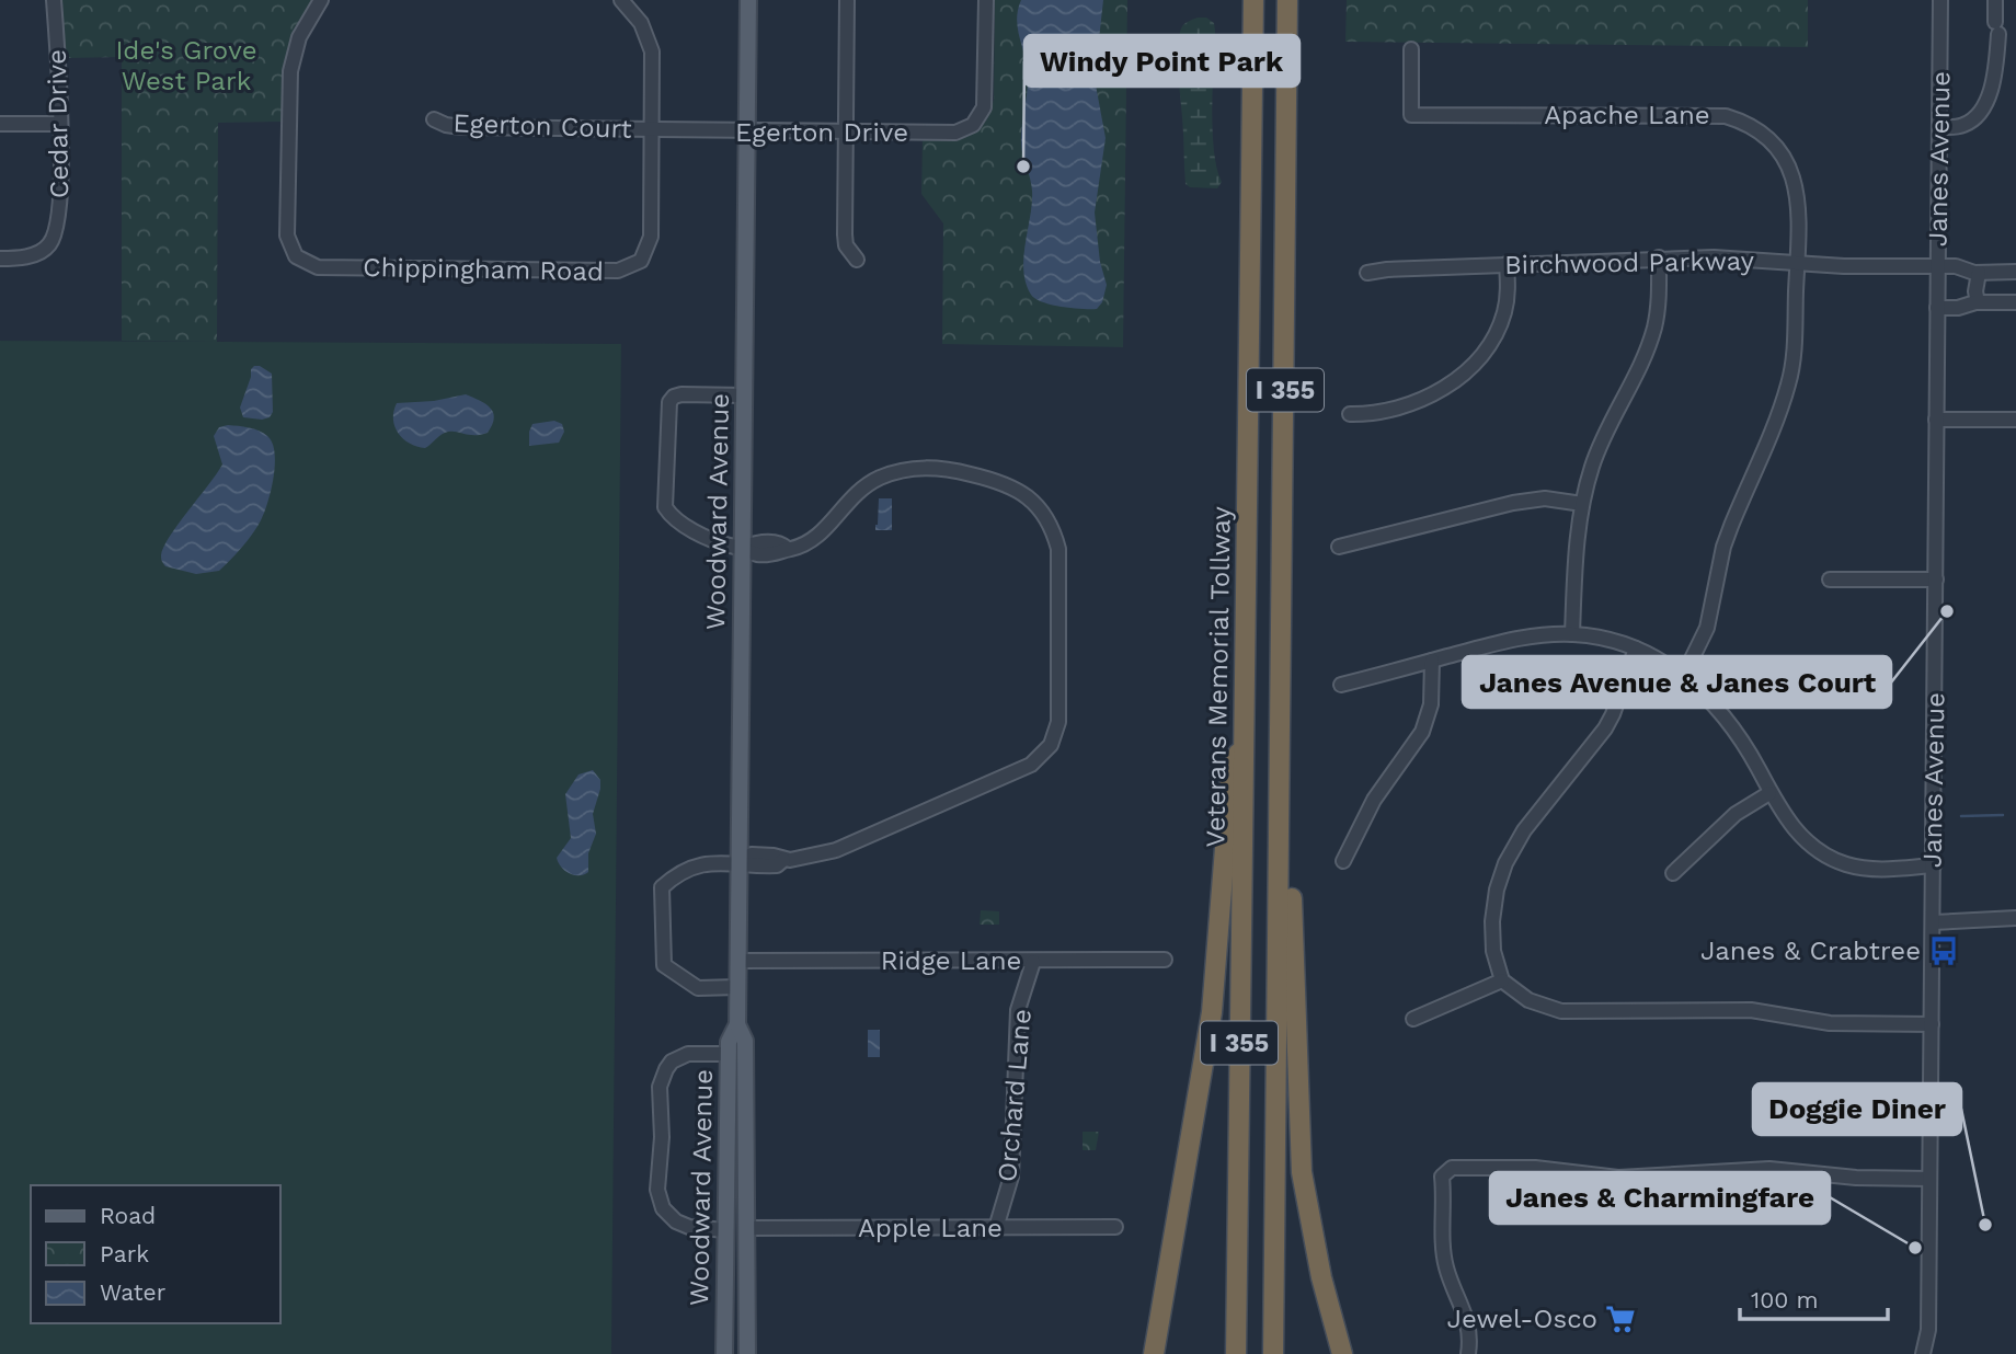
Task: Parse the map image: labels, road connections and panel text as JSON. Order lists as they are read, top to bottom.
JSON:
{
  "streets": {
    "highway": ["I 355", "Veterans Memorial Tollway"],
    "main road": ["Woodward Avenue"],
    "street": [
      "Apache Lane",
      "Cedar Drive",
      "Egerton Court",
      "Egerton Drive",
      "Janes Avenue",
      "Birchwood Parkway",
      "Chippingham Road",
      "Ridge Lane",
      "Orchard Lane",
      "Apple Lane"
    ]
  },
  "crossings": [
    ["Apache Lane", "Birchwood Parkway"],
    ["Egerton Court", "Egerton Drive"],
    ["Egerton Court", "Chippingham Road"],
    ["Egerton Drive", "Chippingham Road"],
    ["Egerton Drive", "Woodward Avenue"],
    ["Janes Avenue", "Birchwood Parkway"],
    ["Woodward Avenue", "Ridge Lane"],
    ["Woodward Avenue", "Apple Lane"],
    ["Ridge Lane", "Orchard Lane"],
    ["Orchard Lane", "Apple Lane"]
  ],
  "parks": ["Ide's Grove West Park"],
  "places": {
    "other": [
      "Windy Point Park",
      "Janes Avenue & Janes Court",
      "Doggie Diner",
      "Janes & Charmingfare"
    ],
    "bus stop": ["Janes & Crabtree"],
    "supermarket": ["Jewel-Osco"]
  },
  "legend": ["Road", "Park", "Water"],
  "scale_bar": "100 m"
}
